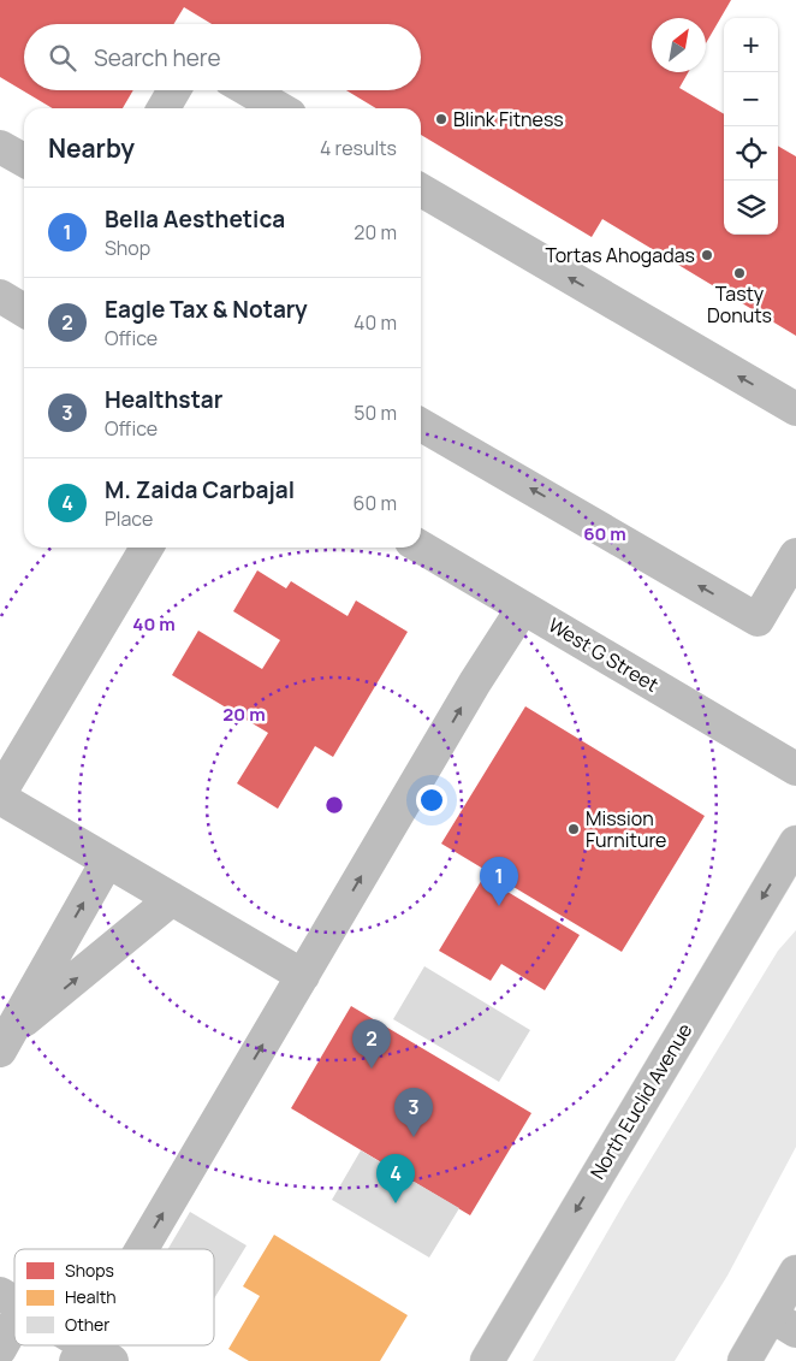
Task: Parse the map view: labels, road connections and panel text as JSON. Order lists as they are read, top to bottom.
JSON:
{
  "streets": {
    "street": ["West G Street", "North Euclid Avenue"]
  },
  "one_way": ["North Euclid Avenue"],
  "places": [
    "Blink Fitness",
    "Tortas Ahogadas",
    "Tasty Donuts",
    "Mission Furniture"
  ],
  "legend": ["Shops", "Health", "Other"],
  "north": "top right",
  "page": {
    "map_buttons": ["+", "−"],
    "search": "Search here",
    "heading": ["Nearby", "4 results"],
    "list": [
      {
        "mark": "1",
        "name": "Bella Aesthetica",
        "note": "Shop",
        "value": "20 m"
      },
      {
        "mark": "2",
        "name": "Eagle Tax & Notary",
        "note": "Office",
        "value": "40 m"
      },
      {
        "mark": "3",
        "name": "Healthstar",
        "note": "Office",
        "value": "50 m"
      },
      {
        "mark": "4",
        "name": "M. Zaida Carbajal",
        "note": "Place",
        "value": "60 m"
      }
    ],
    "pins": [
      "1",
      "2",
      "3",
      "4"
    ]
  },
  "rings": ["60 m", "40 m", "20 m"]
}
